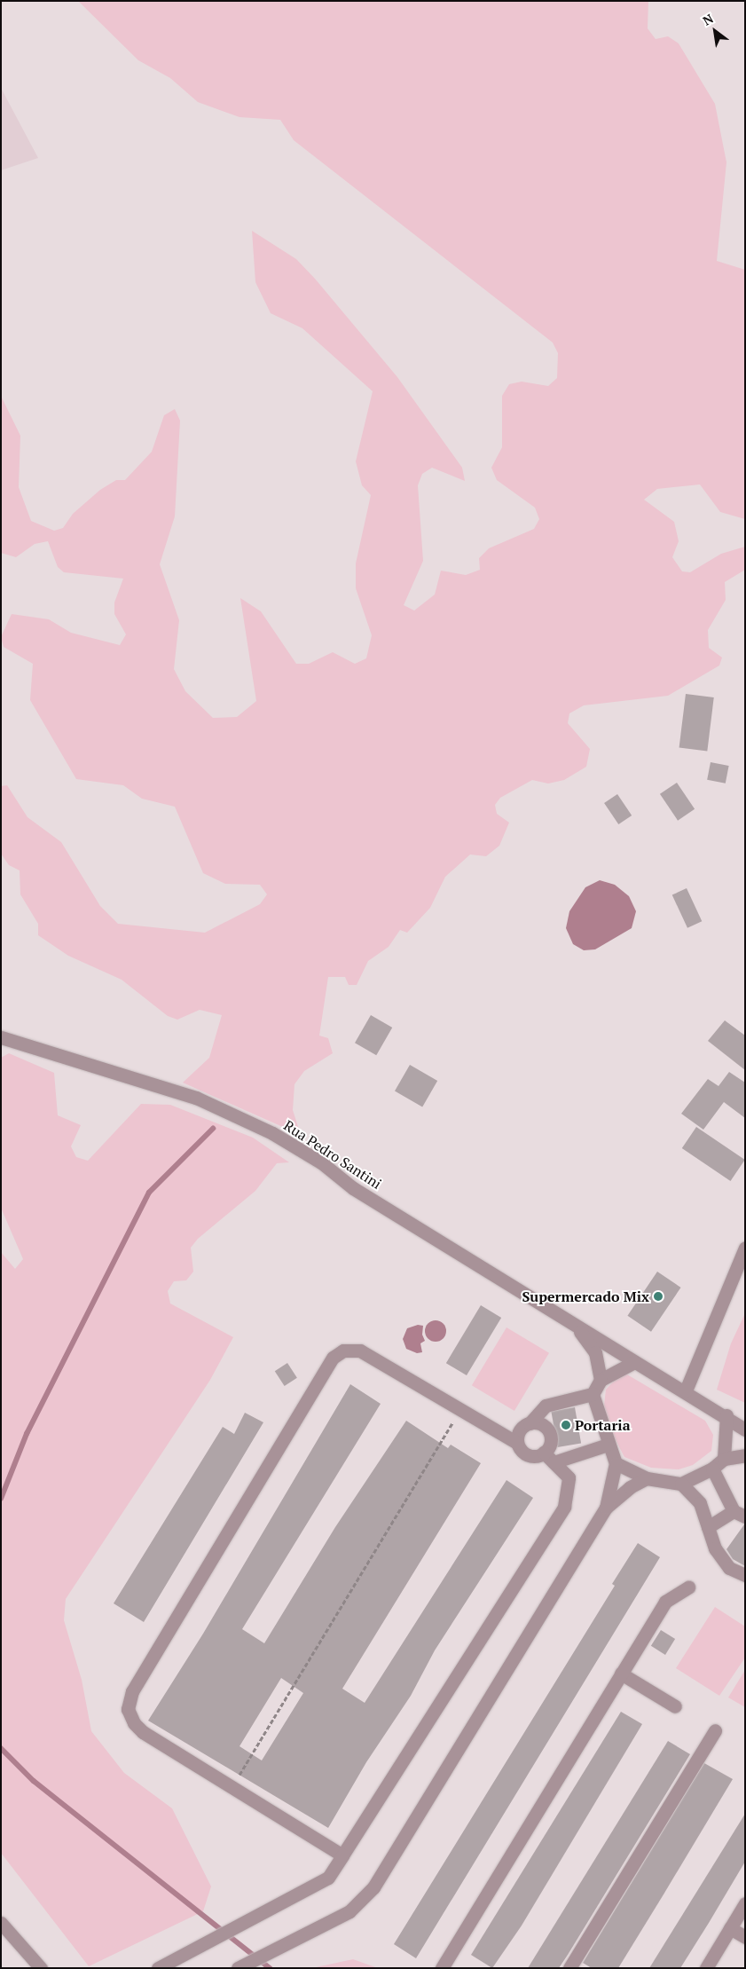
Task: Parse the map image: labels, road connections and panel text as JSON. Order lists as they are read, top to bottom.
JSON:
{
  "streets": {
    "street": ["Rua Pedro Santini"]
  },
  "places": ["Supermercado Mix", "Portaria"],
  "north": "top left"
}
